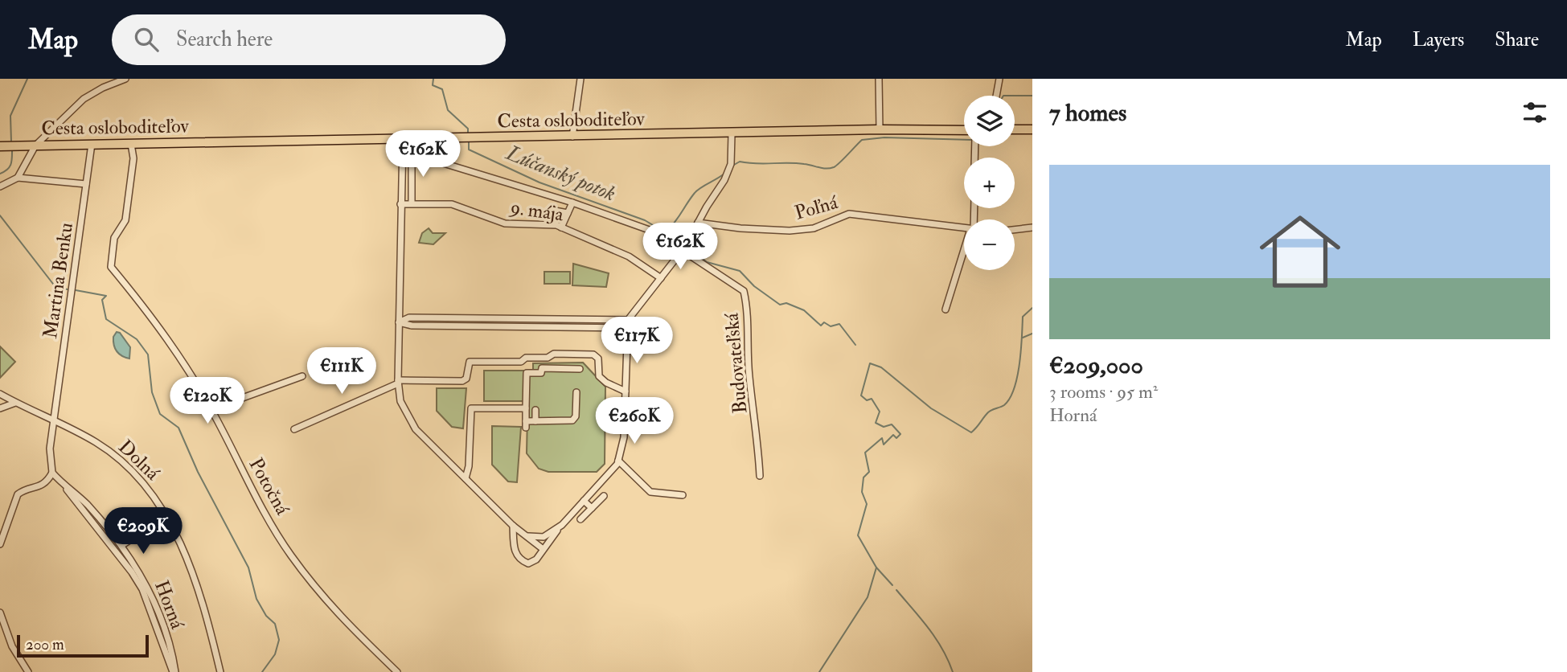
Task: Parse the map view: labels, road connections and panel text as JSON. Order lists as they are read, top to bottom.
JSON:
{
  "streets": {
    "main road": ["Cesta osloboditeľov"],
    "street": [
      "Poľná",
      "9. mája",
      "Martina Benku",
      "Budovateľská",
      "Dolná",
      "Potočná",
      "Horná"
    ]
  },
  "crossings": [
    ["Cesta osloboditeľov", "Martina Benku"],
    ["Cesta osloboditeľov", "Potočná"],
    ["Martina Benku", "Dolná"]
  ],
  "water": ["Lúčanský potok"],
  "scale_bar": "200 m",
  "page": {
    "header": "Map",
    "search": "Search here",
    "nav": ["Map", "Layers", "Share"],
    "heading": "7 homes",
    "map_buttons": ["+", "−"],
    "price": [
      "€162K",
      "€162K",
      "€117K",
      "€111K",
      "€120K",
      "€260K",
      "€209K"
    ],
    "list": [
      {
        "name": "€209,000",
        "note": "3 rooms · 95 m² · Horná"
      }
    ],
    "scale": "200 m"
  }
}
